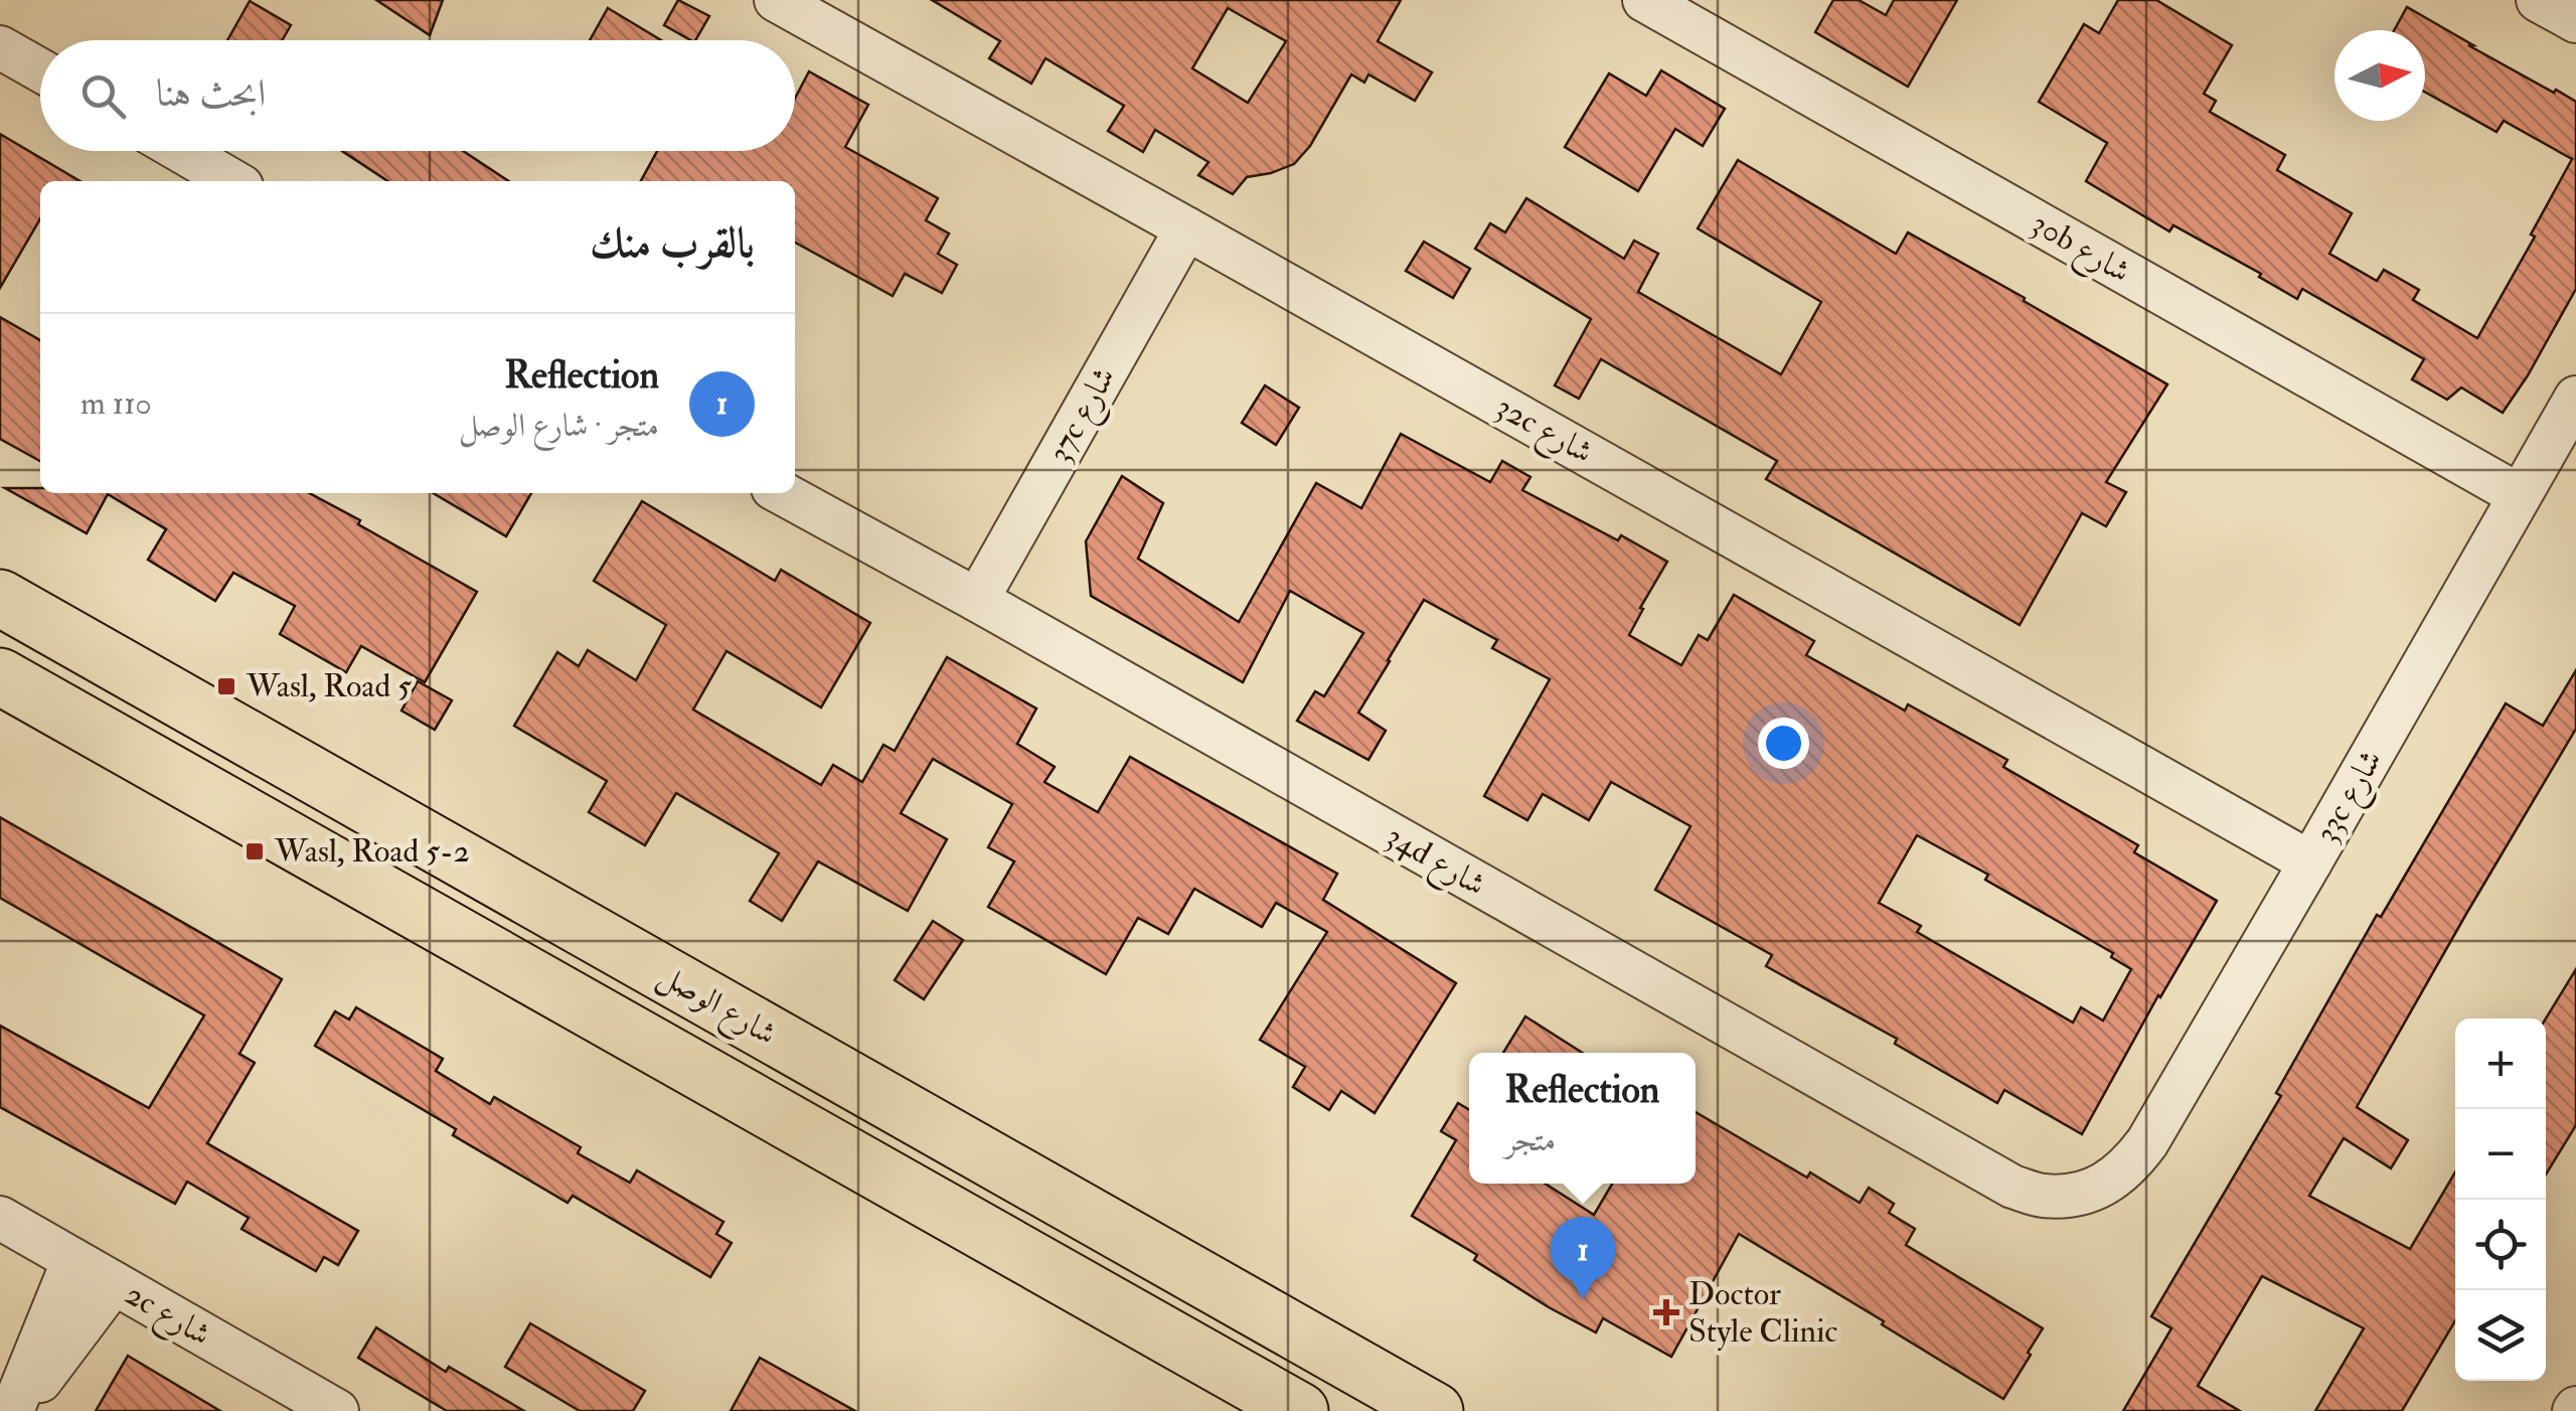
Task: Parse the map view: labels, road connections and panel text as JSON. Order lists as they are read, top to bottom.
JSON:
{
  "streets": {
    "main road": ["شارع الوصل"],
    "street": [
      "30b شارع",
      "37c شارع",
      "32c شارع",
      "33c شارع",
      "34d شارع",
      "2c شارع"
    ]
  },
  "crossings": [
    ["30b شارع", "33c شارع"],
    ["37c شارع", "32c شارع"],
    ["37c شارع", "34d شارع"],
    ["32c شارع", "33c شارع"],
    ["33c شارع", "34d شارع"]
  ],
  "places": {
    "transit": ["Wasl, Road 5", "Wasl, Road 5-2"],
    "health": ["Doctor Style Clinic"]
  },
  "north": "right",
  "page": {
    "search": "ابحث هنا",
    "heading": "بالقرب منك",
    "list": [
      {
        "mark": "1",
        "name": "Reflection",
        "note": "متجر · شارع الوصل",
        "value": "110 m"
      }
    ],
    "map_buttons": ["+", "−"],
    "popup": ["Reflection", "متجر"],
    "pins": "1"
  }
}
